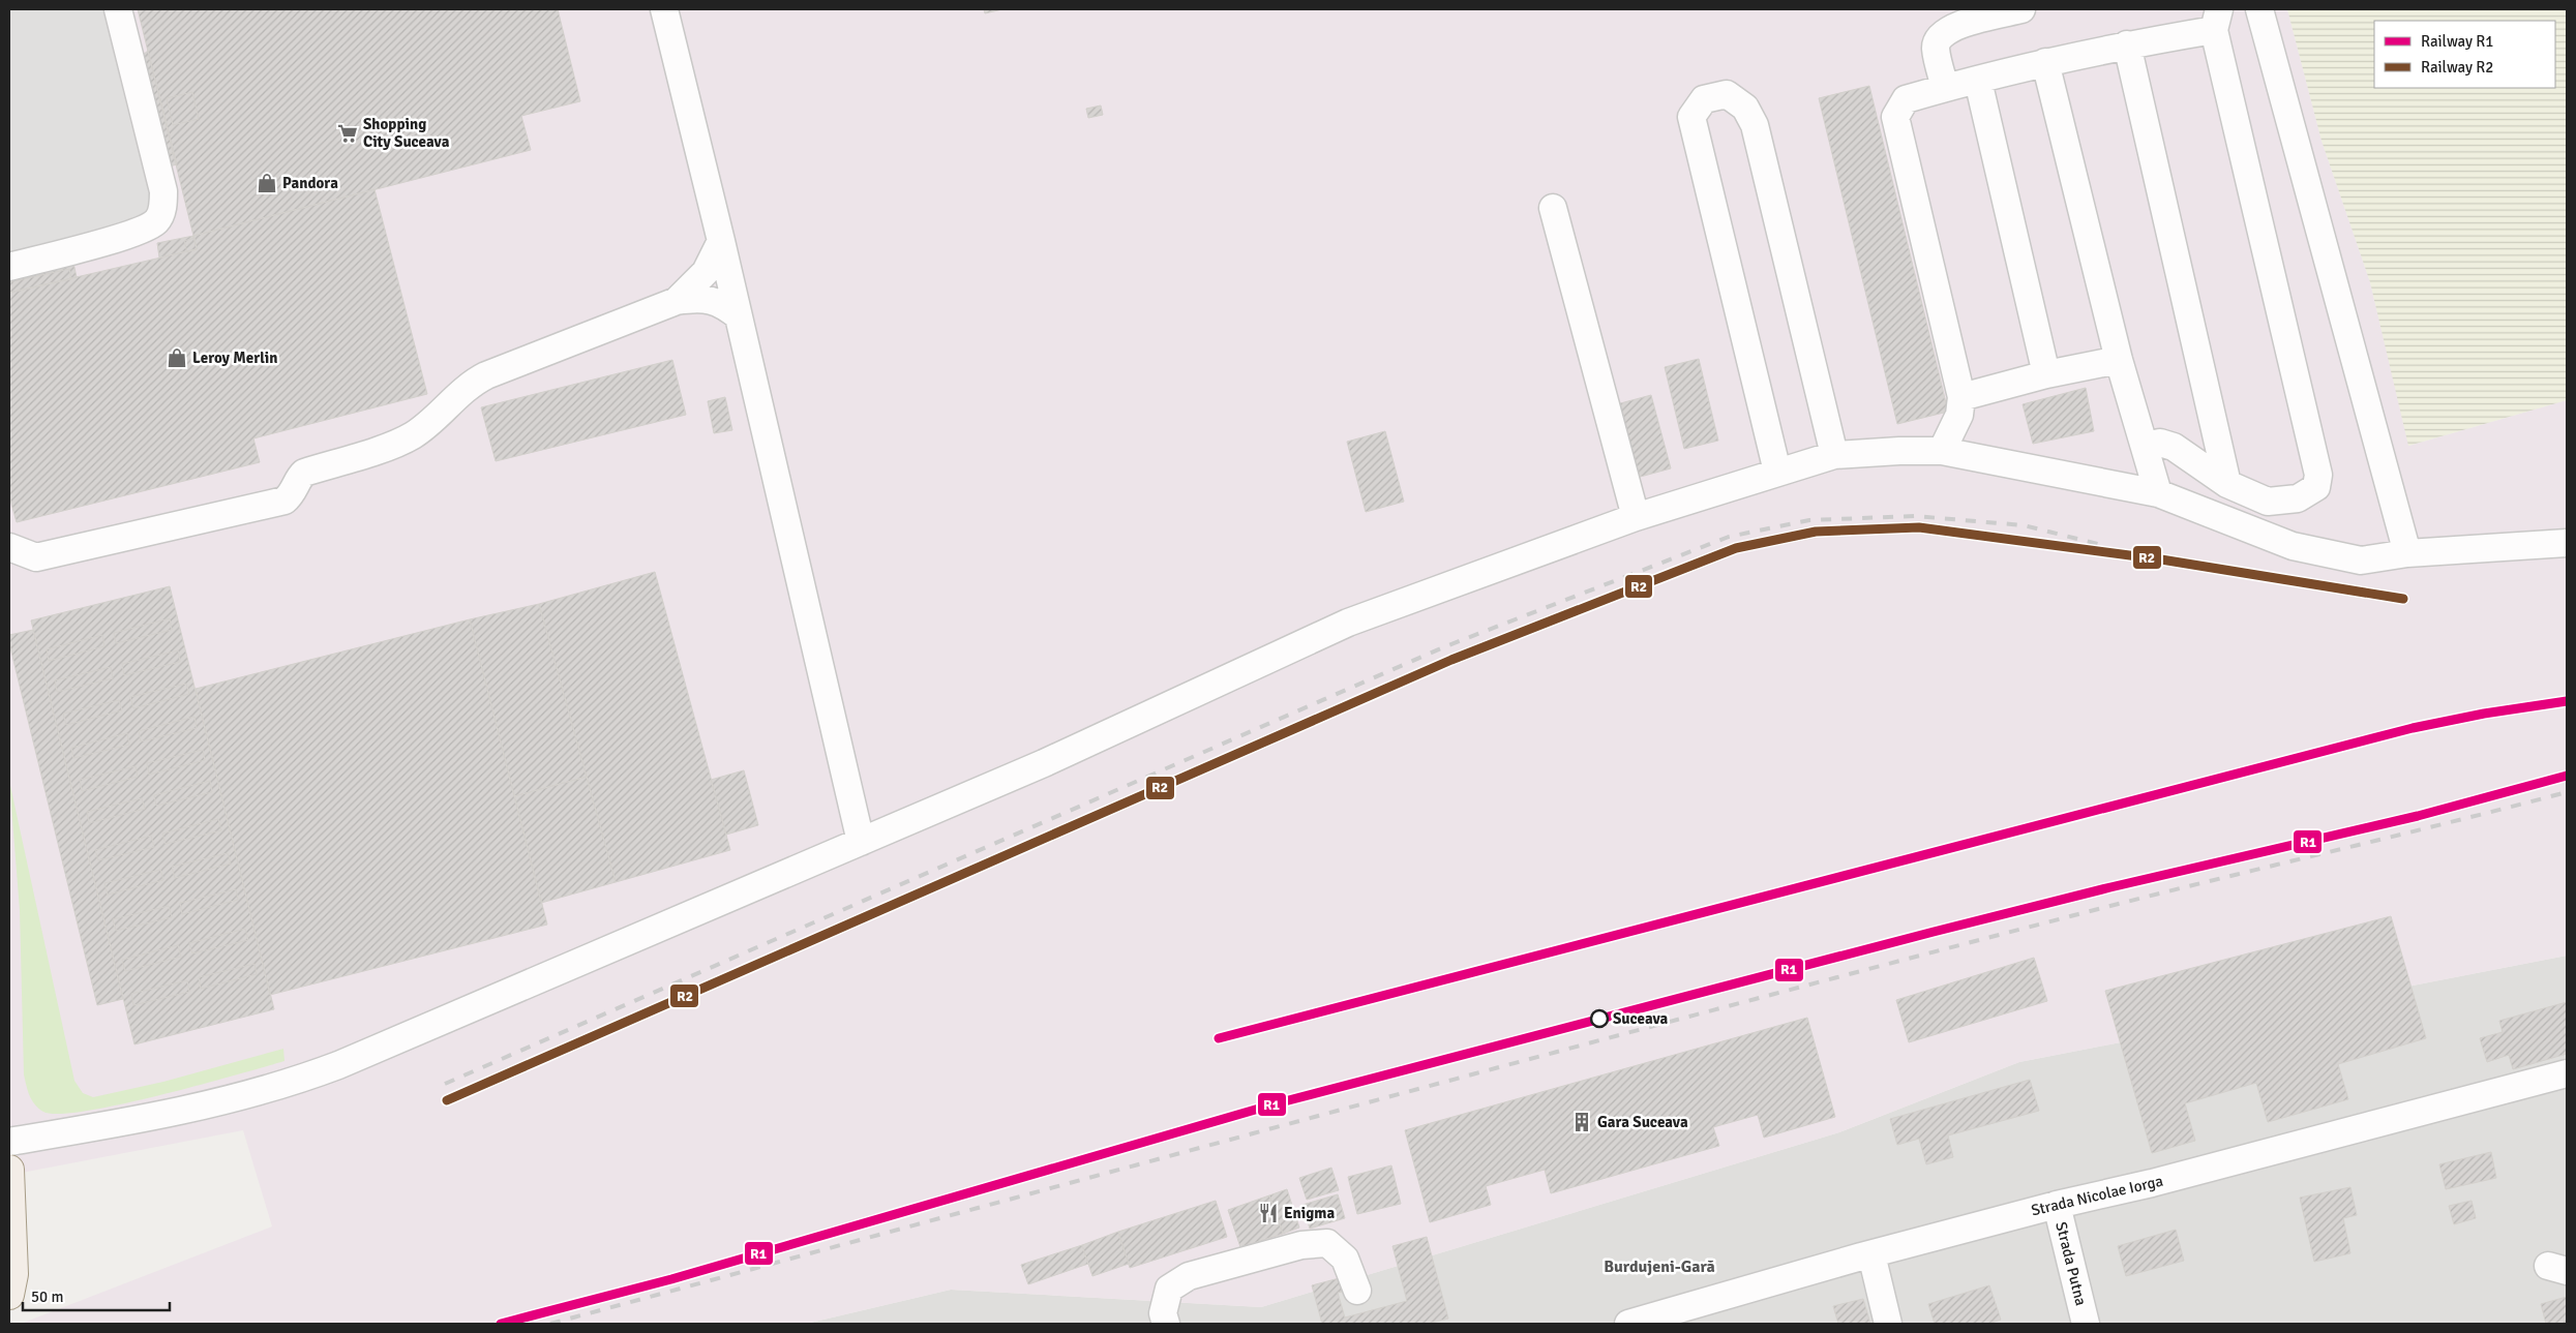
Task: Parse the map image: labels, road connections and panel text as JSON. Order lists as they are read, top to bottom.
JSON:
{
  "streets": {
    "street": ["Strada Nicolae Iorga", "Strada Putna"]
  },
  "crossings": [
    ["Strada Nicolae Iorga", "Strada Putna"]
  ],
  "districts": ["Burdujeni-Gară"],
  "places": {
    "supermarket": ["Shopping City Suceava"],
    "shop": ["Pandora", "Leroy Merlin"],
    "other": ["Suceava"],
    "building": ["Gara Suceava"],
    "restaurant": ["Enigma"]
  },
  "lines": ["rail line R2", "rail line R1"],
  "legend": ["Railway R1", "Railway R2"],
  "scale_bar": "50 m"
}
